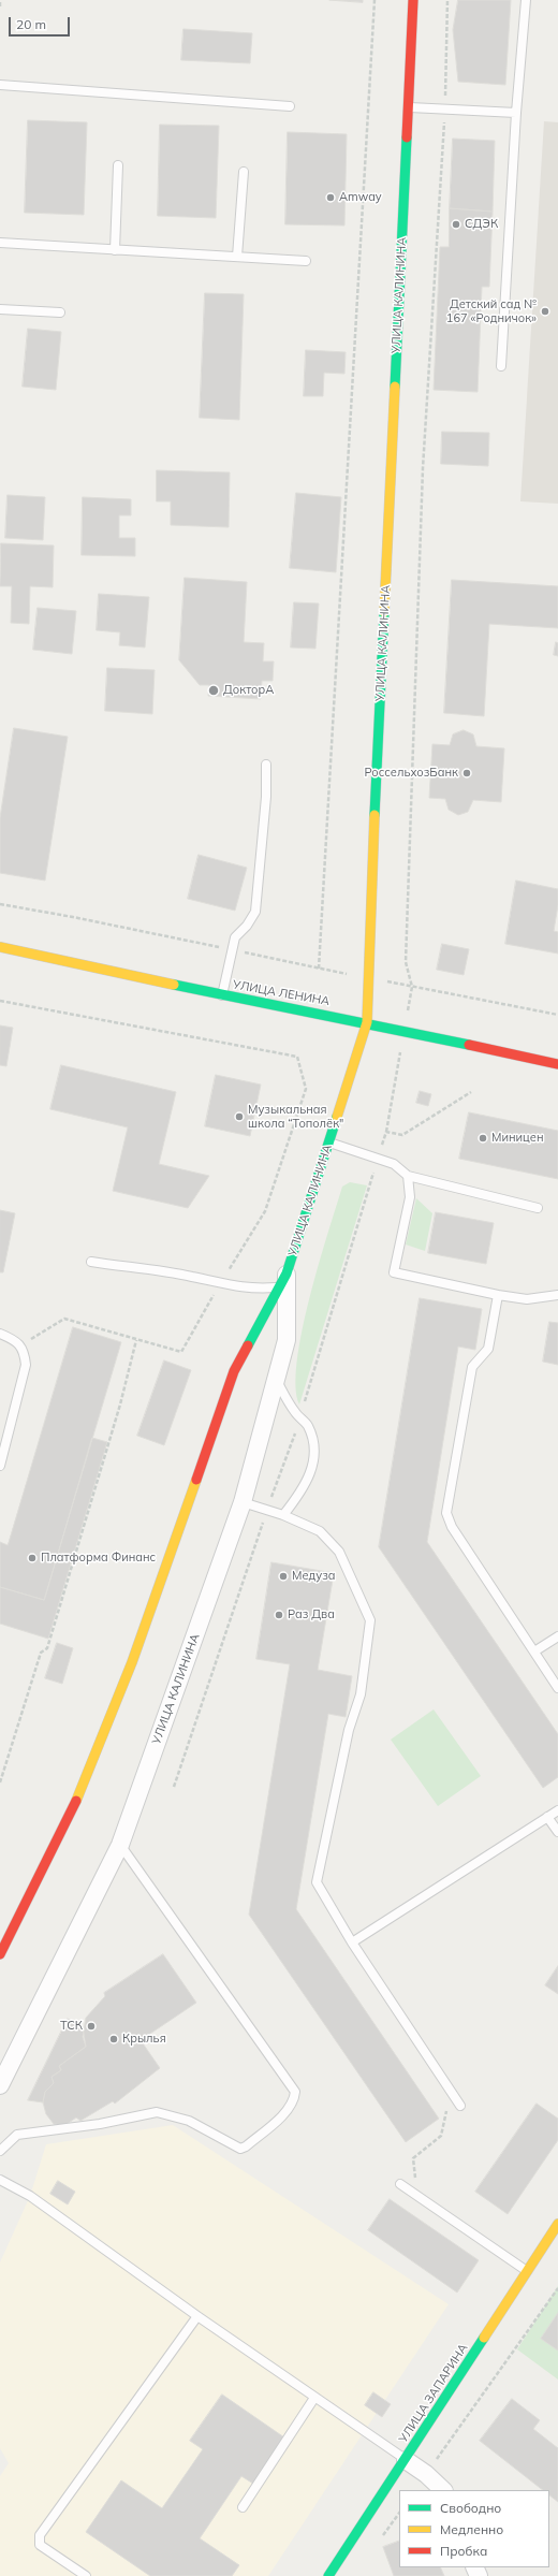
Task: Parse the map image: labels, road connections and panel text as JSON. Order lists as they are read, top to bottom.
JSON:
{
  "streets": {
    "main road": ["УЛИЦА КАЛИНИНА", "УЛИЦА ЛЕНИНА", "УЛИЦА ЗАПАРИНА"]
  },
  "crossings": [
    ["УЛИЦА КАЛИНИНА", "УЛИЦА ЛЕНИНА"]
  ],
  "places": [
    "Amway",
    "СДЭК",
    "Детский сад № 167 «Родничок»",
    "ДокторА",
    "РоссельхозБанк",
    "Музыкальная школа “Тополёк\"",
    "Миницен",
    "Платформа Финанс",
    "Медуза",
    "Раз Два",
    "ТСК",
    "Крылья"
  ],
  "legend": ["Свободно", "Медленно", "Пробка"],
  "scale_bar": "20 m"
}
